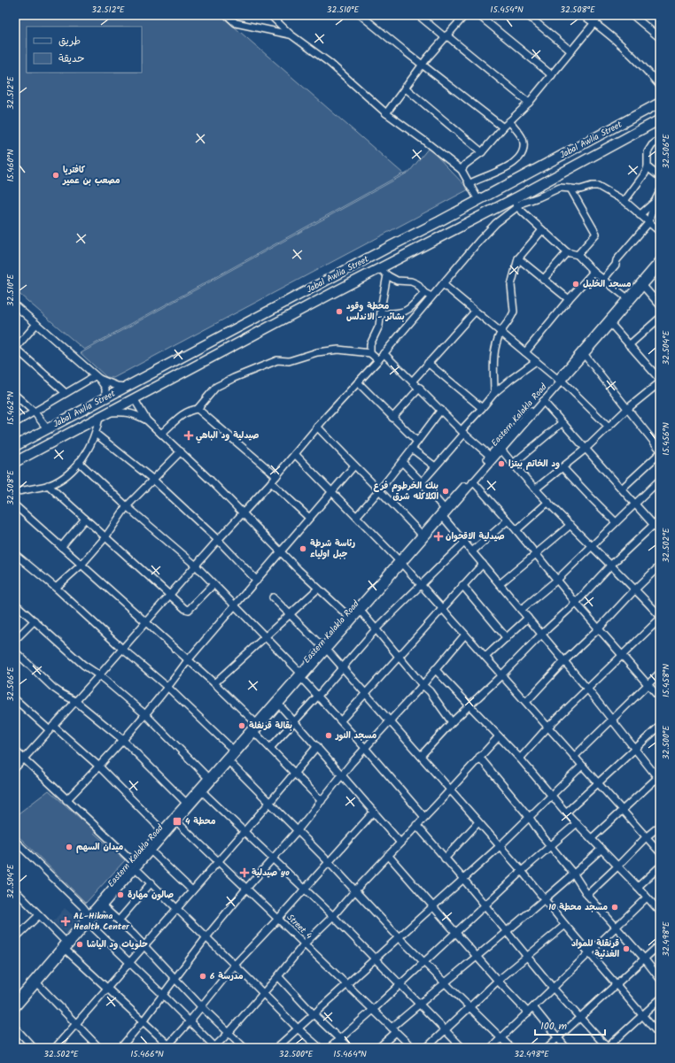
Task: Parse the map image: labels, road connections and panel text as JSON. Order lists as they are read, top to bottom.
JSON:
{
  "streets": {
    "highway": ["Jabal Awlia Street"],
    "street": ["Eastern Kalakla Road", "Street 4"]
  },
  "crossings": [
    ["Eastern Kalakla Road", "Street 4"]
  ],
  "places": {
    "other": [
      "كافتريا مصعب بن عمير",
      "مسجد الخليل",
      "محطة وقود بشائر - الاندلس",
      "ود الخاتم بيتزا",
      "بنك الخرطوم فرع الكلاكله شرق",
      "رئاسة شرطة جبل اولياء",
      "بقالة قرنفلة",
      "مسجد النور",
      "ميدان السهم",
      "صالون مهارة",
      "مسجد محطة 10",
      "حلويات ود الياشا",
      "قرنقلة للمواد الغذئية",
      "مدرسة 6"
    ],
    "health": [
      "صيدلية ود الباهي",
      "صيدلية الاقحوان",
      "صيدلية yo",
      "AL-Hikma Health Center"
    ],
    "transit": ["محطة 4"]
  },
  "legend": ["طريق", "حديقة"],
  "scale_bar": "100 m",
  "coordinates": [
    "32.512°E",
    "32.510°E",
    "15.454°N",
    "32.508°E",
    "32.506°E",
    "15.460°N",
    "32.504°E",
    "15.462°N",
    "15.456°N",
    "32.502°E",
    "15.458°N",
    "32.500°E",
    "32.498°E",
    "15.466°N",
    "15.464°N"
  ]
}
